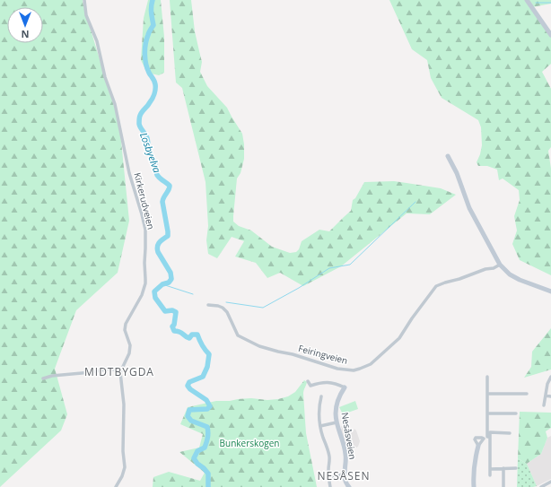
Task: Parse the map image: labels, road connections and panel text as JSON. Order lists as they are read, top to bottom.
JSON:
{
  "streets": {
    "street": ["Kirkerudveien", "Feiringveien", "Nesåsveien"]
  },
  "districts": ["MIDTBYGDA", "NESÅSEN"],
  "water": ["Losbyelva"],
  "parks": ["Bunkerskogen"],
  "north": "bottom"
}
